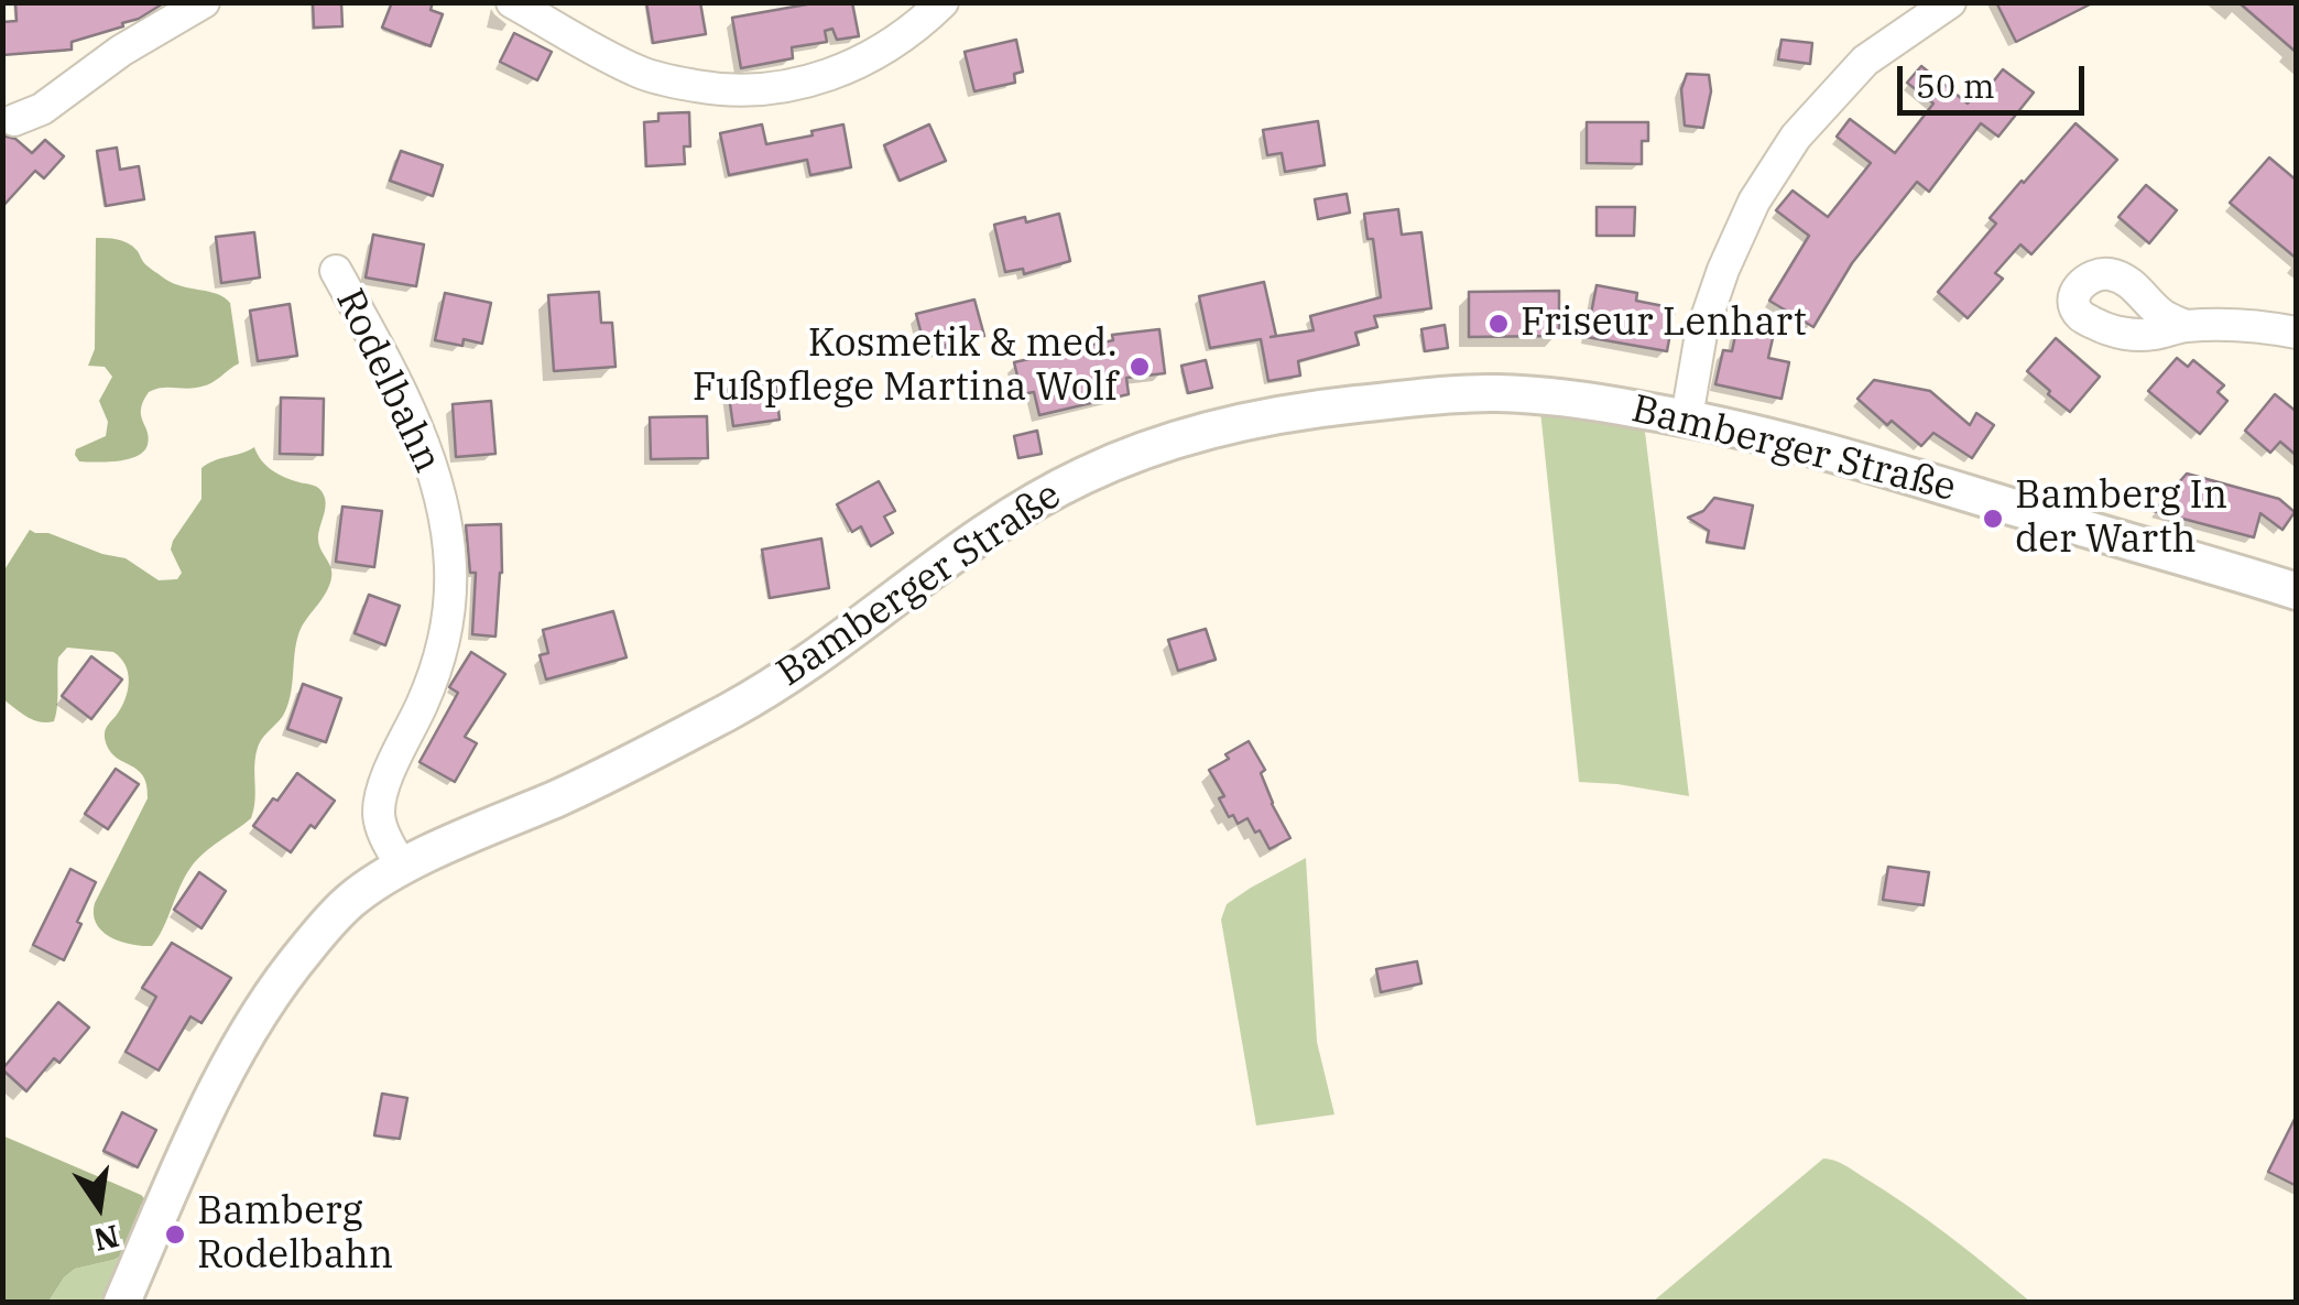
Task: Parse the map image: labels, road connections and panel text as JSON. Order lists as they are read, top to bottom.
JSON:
{
  "streets": {
    "street": ["Rodelbahn", "Bamberger Straße"]
  },
  "crossings": [
    ["Rodelbahn", "Bamberger Straße"]
  ],
  "places": [
    "Friseur Lenhart",
    "Kosmetik & med. Fußpflege Martina Wolf",
    "Bamberg In der Warth",
    "Bamberg Rodelbahn"
  ],
  "scale_bar": "50 m",
  "north": "bottom"
}
